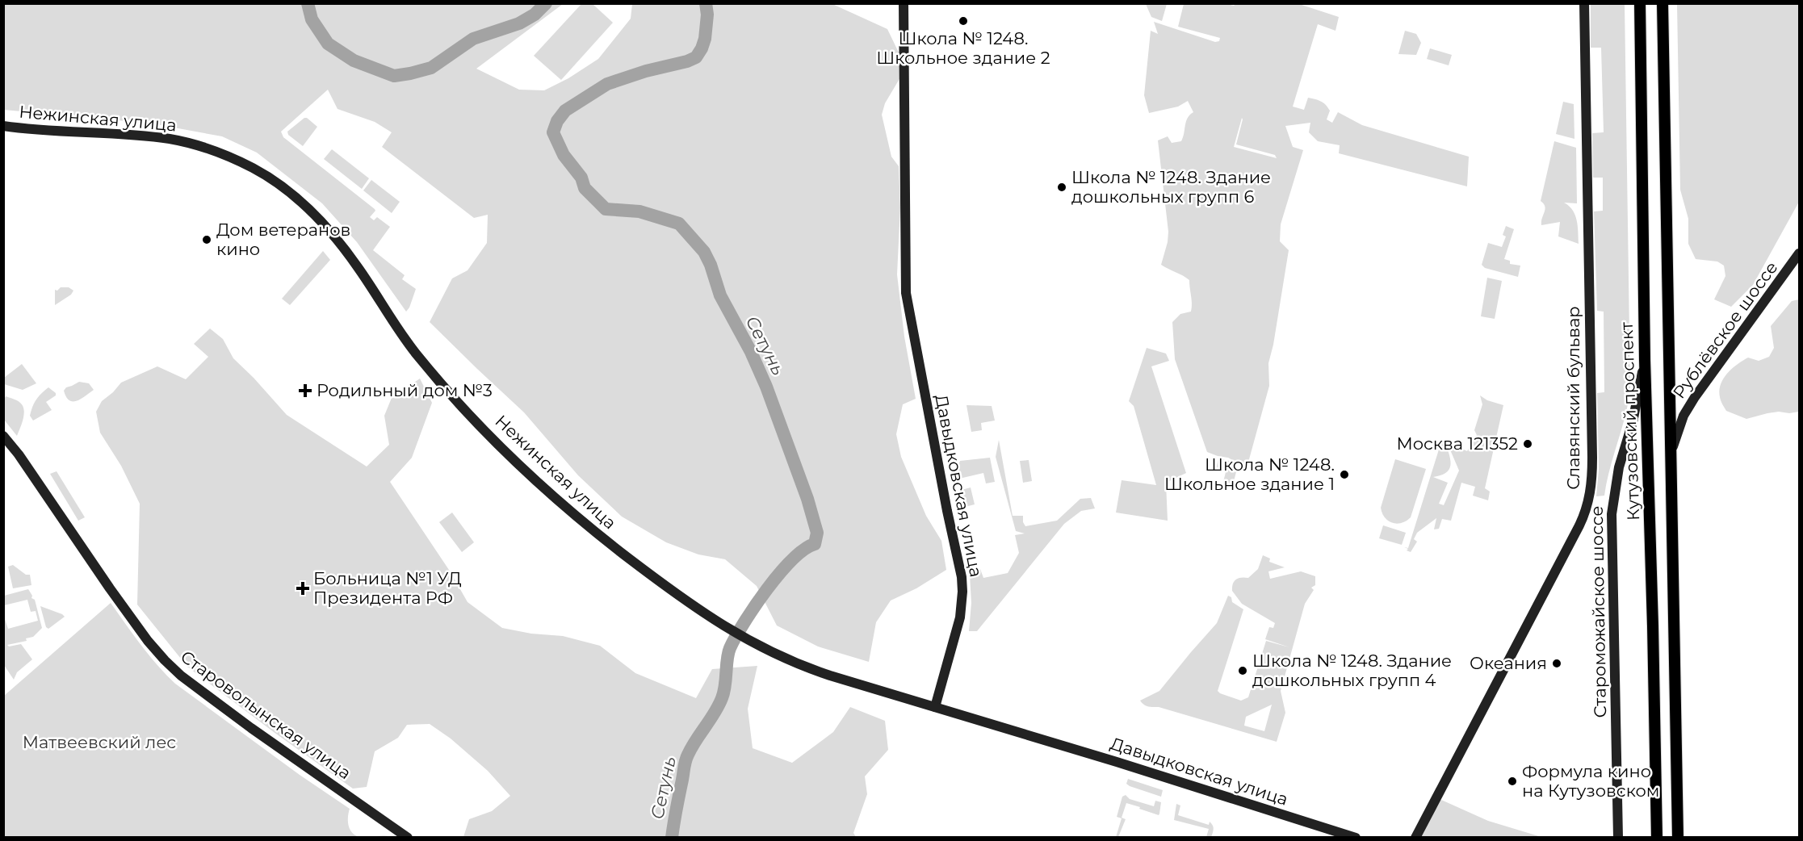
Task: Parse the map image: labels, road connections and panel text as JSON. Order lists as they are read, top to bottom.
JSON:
{
  "streets": {
    "main road": ["Кутузовский проспект"],
    "street": [
      "Нежинская улица",
      "Рублёвское шоссе",
      "Славянский бульвар",
      "Давыдковская улица",
      "Староможайское шоссе",
      "Староволынская улица"
    ]
  },
  "crossings": [
    ["Нежинская улица", "Давыдковская улица"],
    ["Кутузовский проспект", "Староможайское шоссе"]
  ],
  "water": ["Сетунь"],
  "parks": ["Матвеевский лес"],
  "places": {
    "other": [
      "Школа № 1248. Школьное здание 2",
      "Школа № 1248. Здание дошкольных групп 6",
      "Дом ветеранов кино",
      "Москва 121352",
      "Школа № 1248. Школьное здание 1",
      "Океания",
      "Школа № 1248. Здание дошкольных групп 4",
      "Формула кино на Кутузовском"
    ],
    "health": ["Родильный дом №3", "Больница №1 УД Президента РФ"]
  }
}
